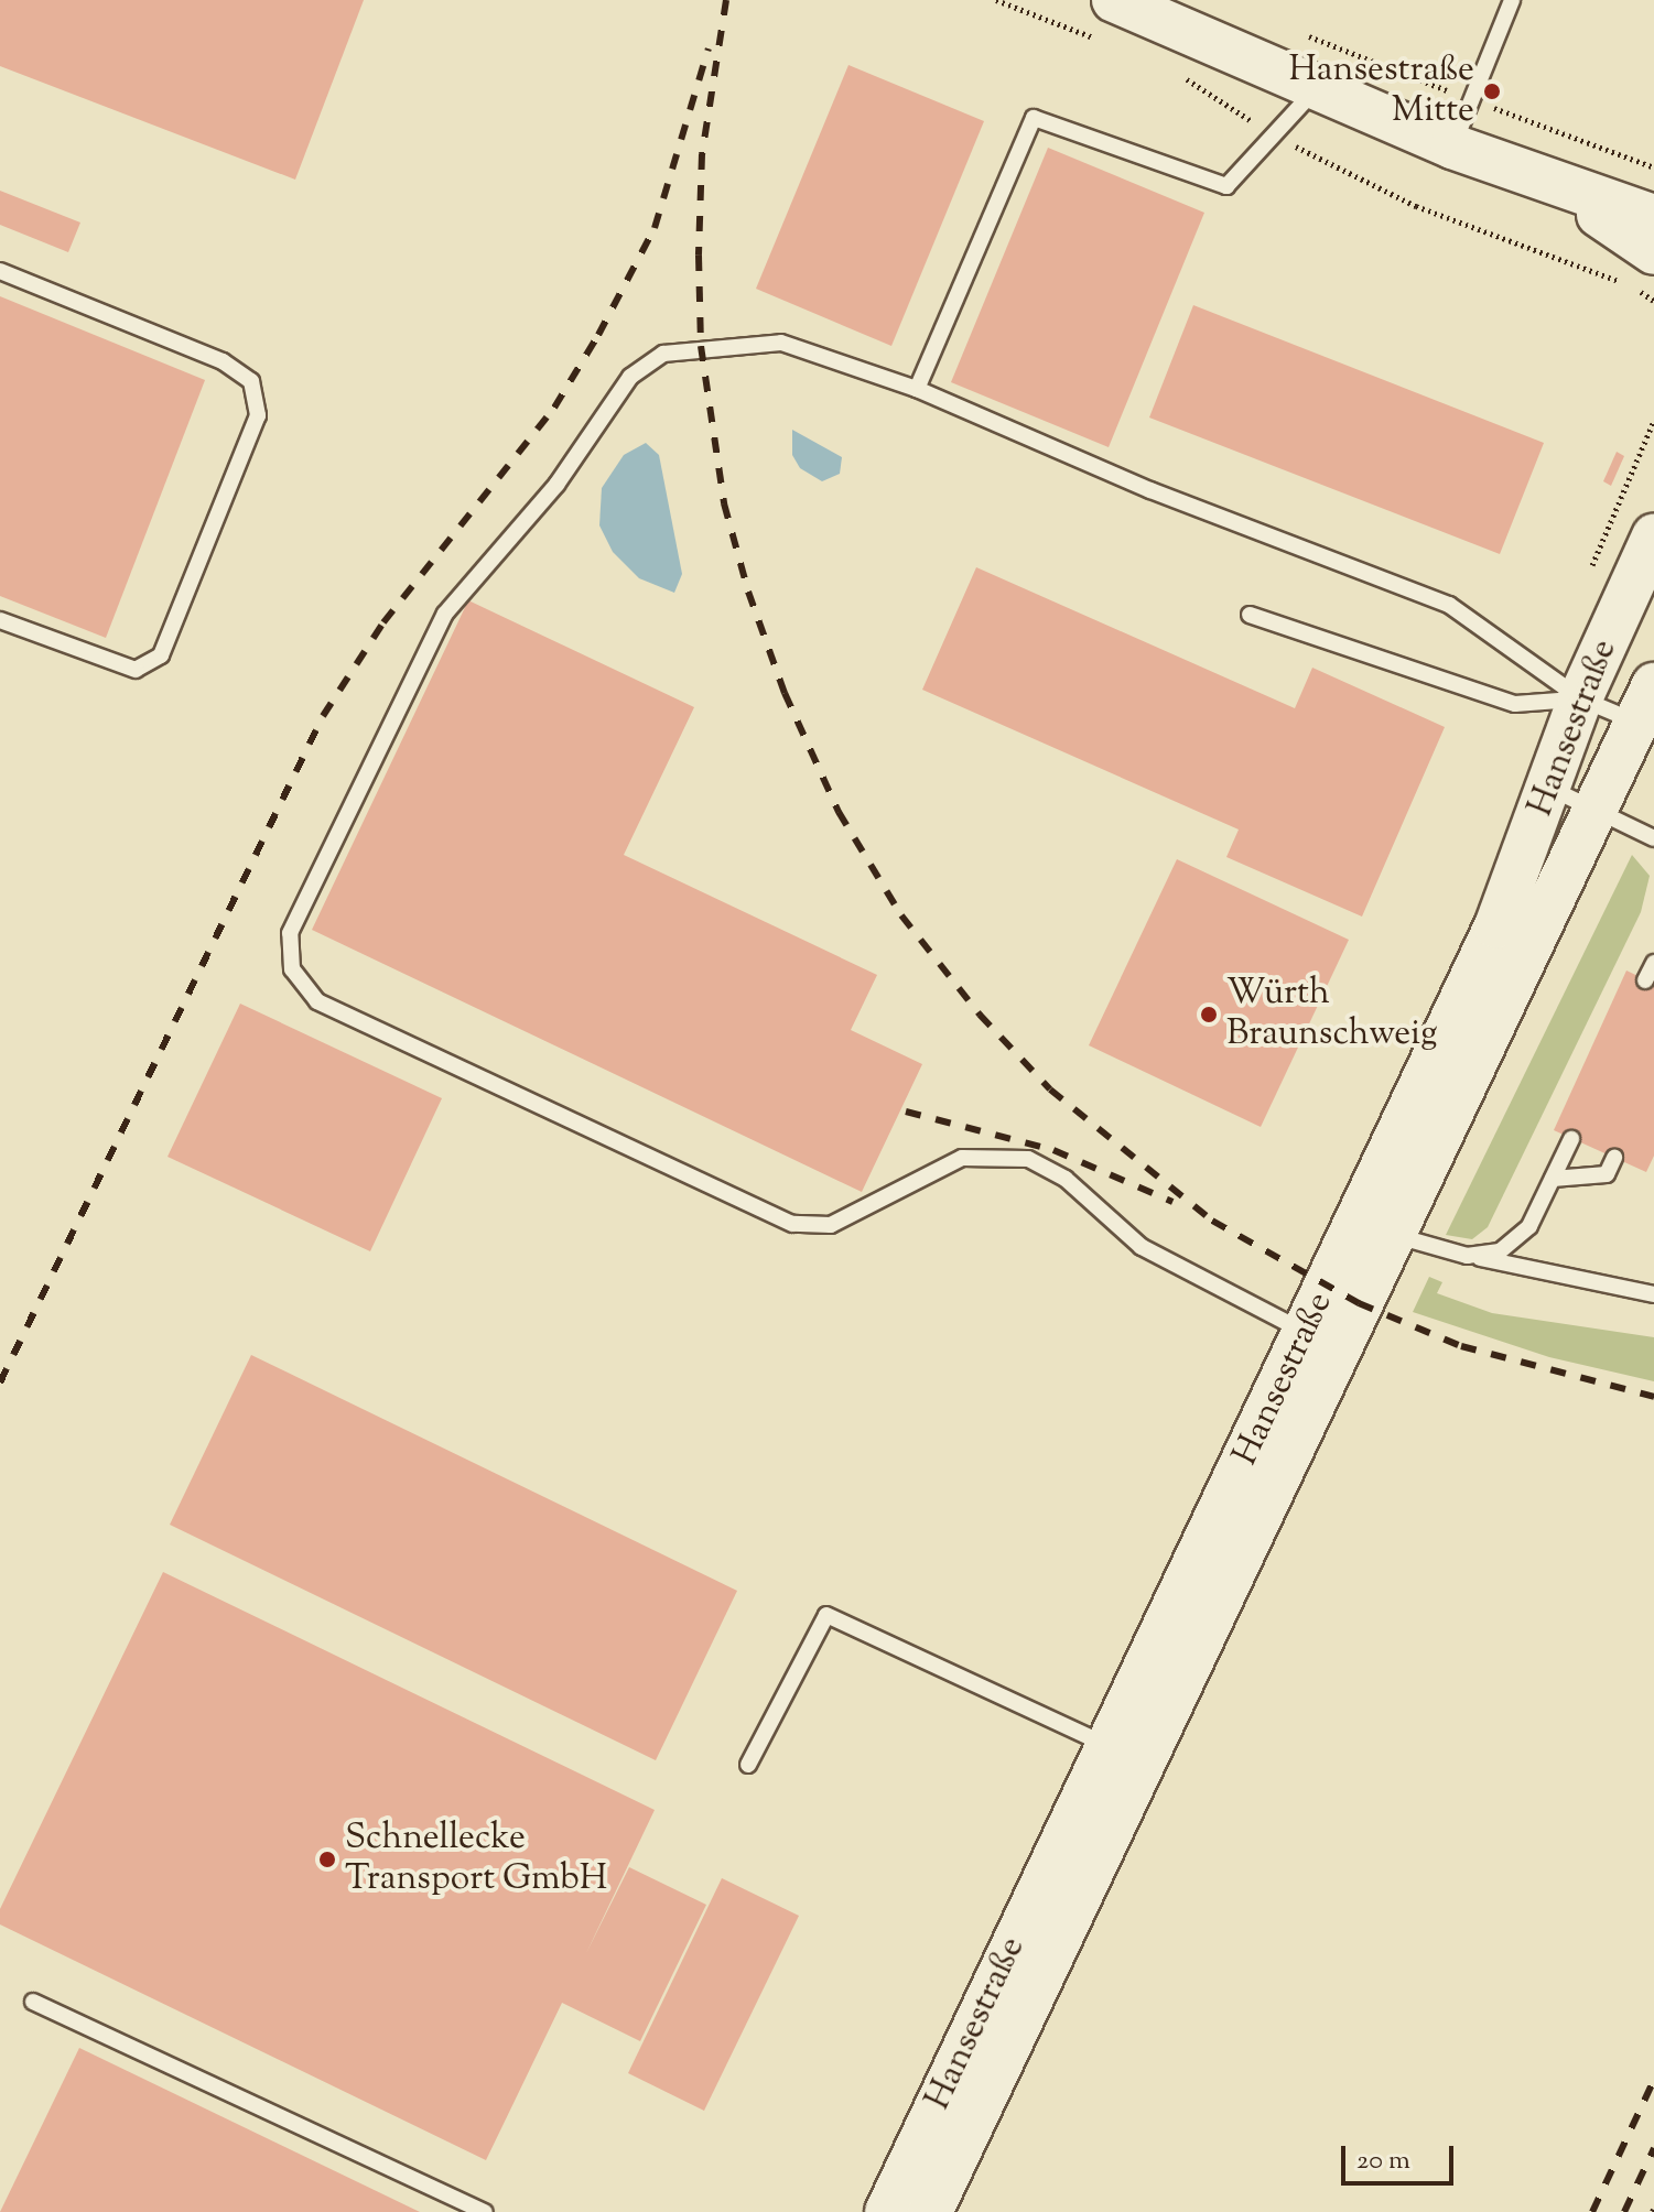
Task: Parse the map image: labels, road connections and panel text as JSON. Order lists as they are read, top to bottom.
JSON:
{
  "streets": {
    "main road": ["Hansestraße"]
  },
  "places": ["Hansestraße Mitte", "Würth Braunschweig", "Schnellecke Transport GmbH"],
  "scale_bar": "20 m"
}
